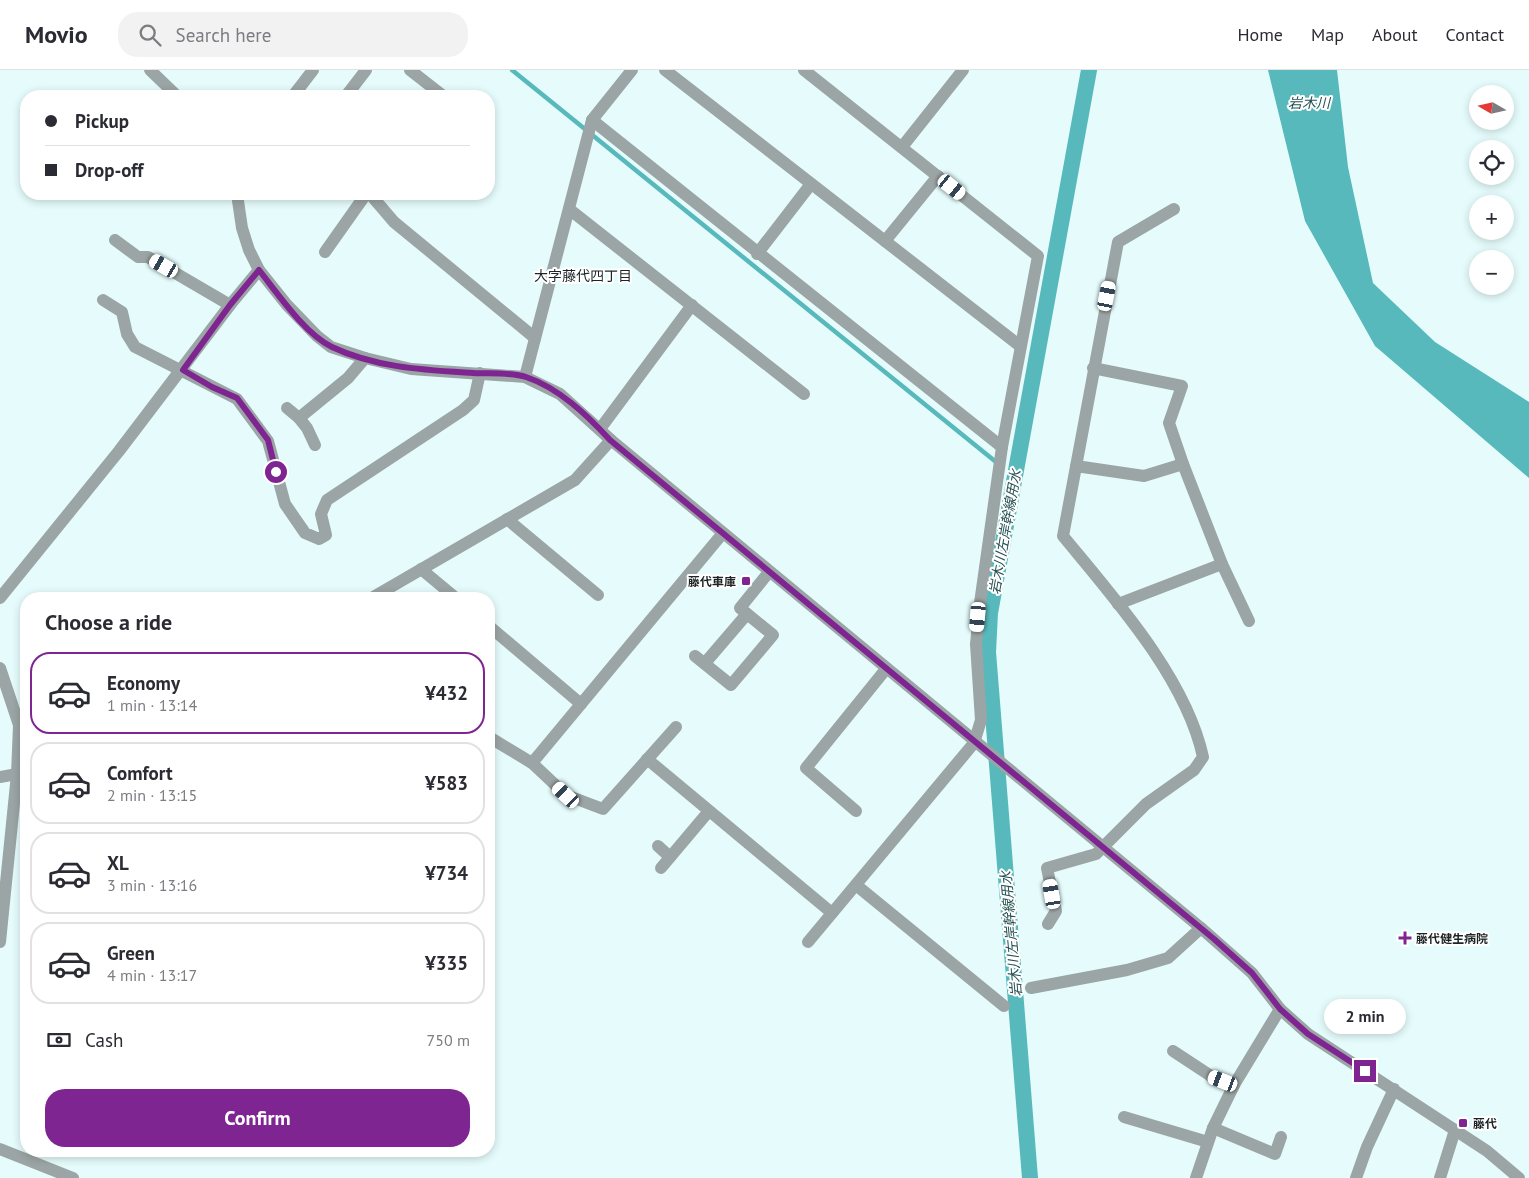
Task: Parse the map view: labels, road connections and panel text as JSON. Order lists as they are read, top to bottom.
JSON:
{
  "districts": ["大字藤代四丁目"],
  "water": ["岩木川", "岩木川左岸幹線用水"],
  "places": {
    "transit": ["藤代車庫", "藤代"],
    "health": ["藤代健生病院"]
  },
  "north": "left",
  "page": {
    "header": "Movio",
    "search": "Search here",
    "nav": [
      "Home",
      "Map",
      "About",
      "Contact"
    ],
    "map_buttons": ["+", "−"],
    "banner": ["Pickup", "Drop-off"],
    "heading": "Choose a ride",
    "list": [
      {
        "name": "Economy",
        "note": "1 min · 13:14",
        "value": "¥432"
      },
      {
        "name": "Comfort",
        "note": "2 min · 13:15",
        "value": "¥583"
      },
      {
        "name": "XL",
        "note": "3 min · 13:16",
        "value": "¥734"
      },
      {
        "name": "Green",
        "note": "4 min · 13:17",
        "value": "¥335"
      }
    ],
    "bubble": "2 min",
    "pay": ["Cash", "750 m"],
    "buttons": "Confirm"
  }
}
